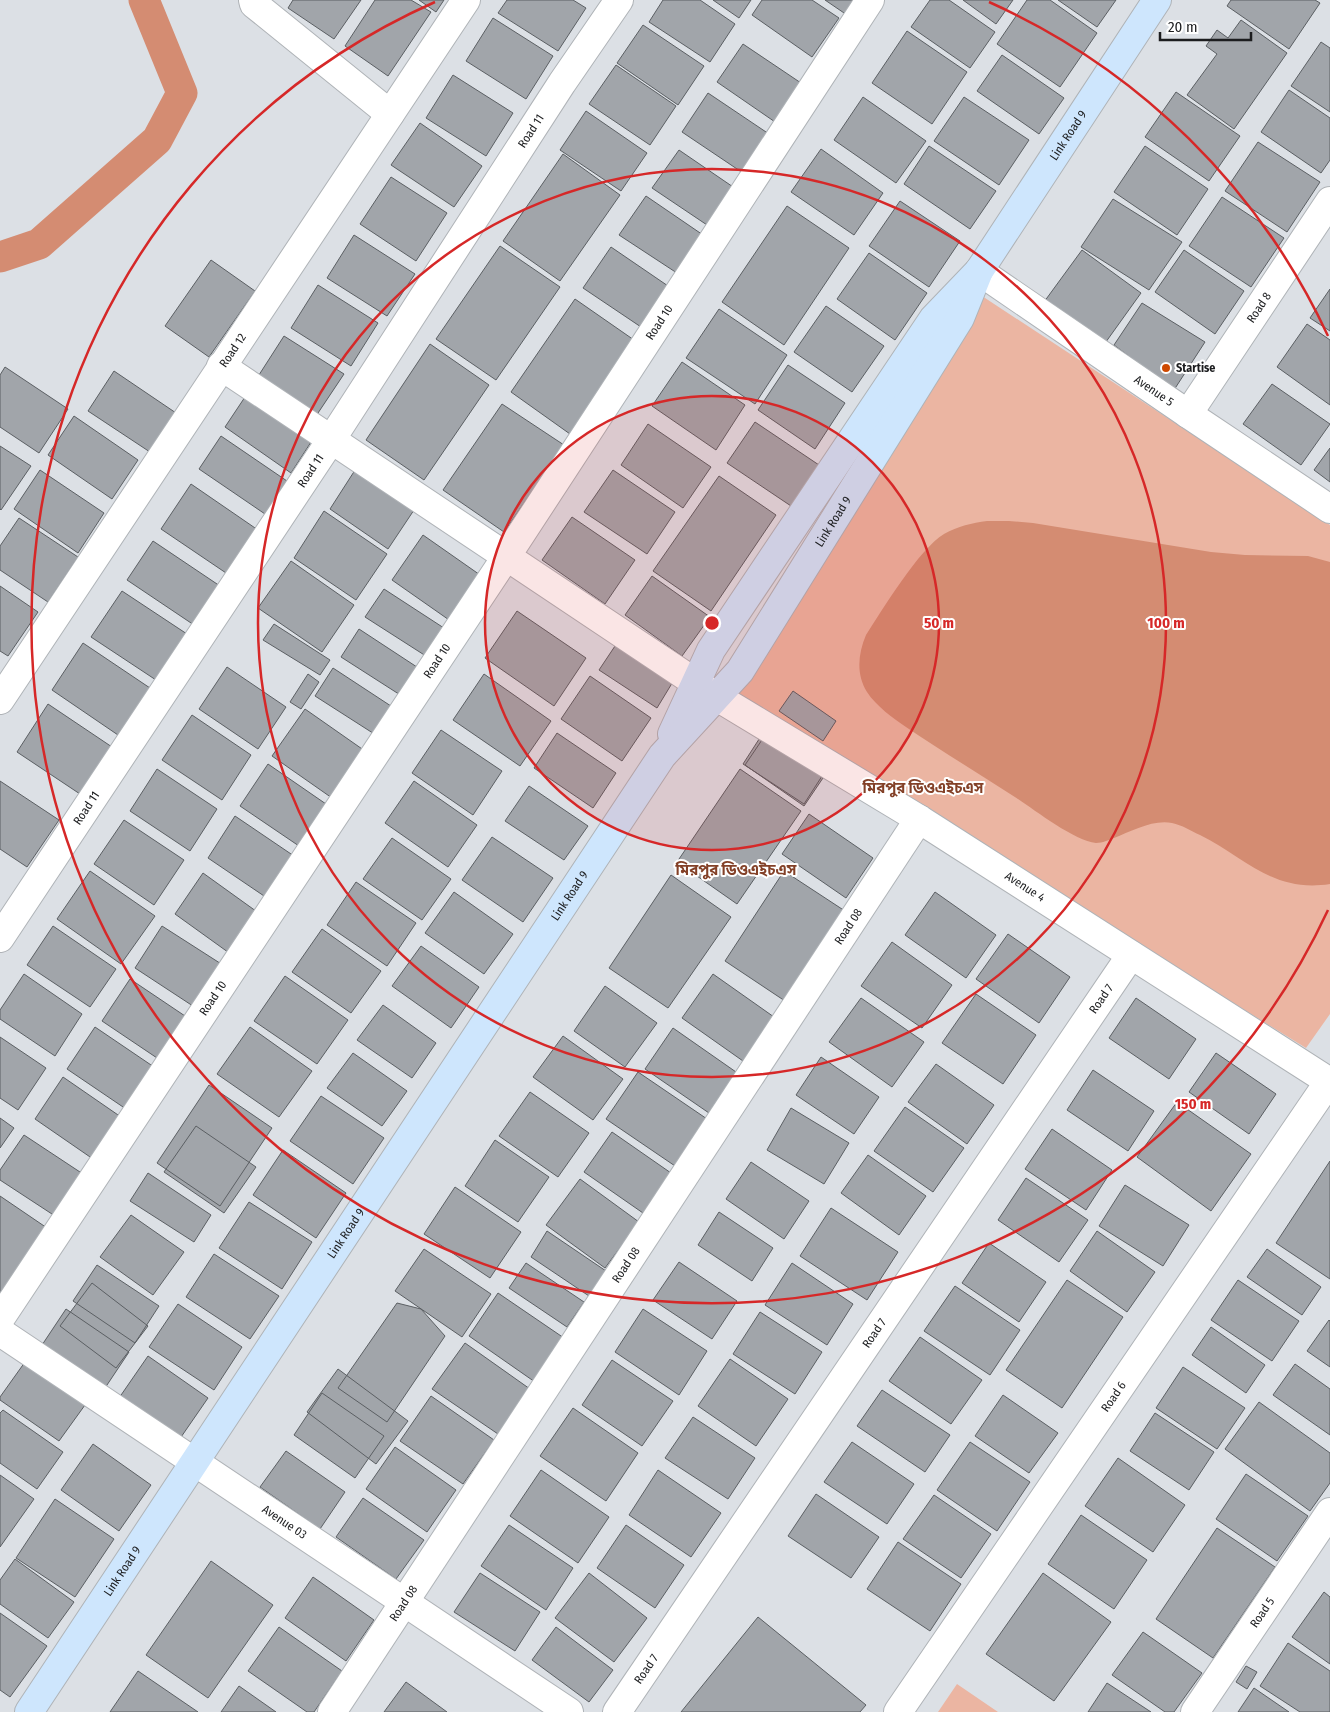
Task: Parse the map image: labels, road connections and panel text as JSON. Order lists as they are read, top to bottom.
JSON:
{
  "streets": {
    "main road": ["Link Road 9"],
    "street": [
      "Road 11",
      "Road 8",
      "Road 10",
      "Road 12",
      "Avenue 5",
      "Avenue 4",
      "Road 08",
      "Road 7",
      "Road 6",
      "Avenue 03",
      "Road 5"
    ]
  },
  "crossings": [
    ["Road 11", "Avenue 4"],
    ["Link Road 9", "Avenue 5"],
    ["Link Road 9", "Avenue 4"],
    ["Link Road 9", "Avenue 03"],
    ["Road 8", "Avenue 5"],
    ["Road 10", "Avenue 4"],
    ["Road 12", "Avenue 4"],
    ["Avenue 4", "Road 08"],
    ["Avenue 4", "Road 7"],
    ["Avenue 4", "Road 6"],
    ["Road 08", "Avenue 03"]
  ],
  "districts": ["মিরপুর ডিওএইচএস", "মিরপুর ডিওএইচএস"],
  "places": ["Startise"],
  "scale_bar": "20 m",
  "rings": ["50 m", "100 m", "150 m"]
}
